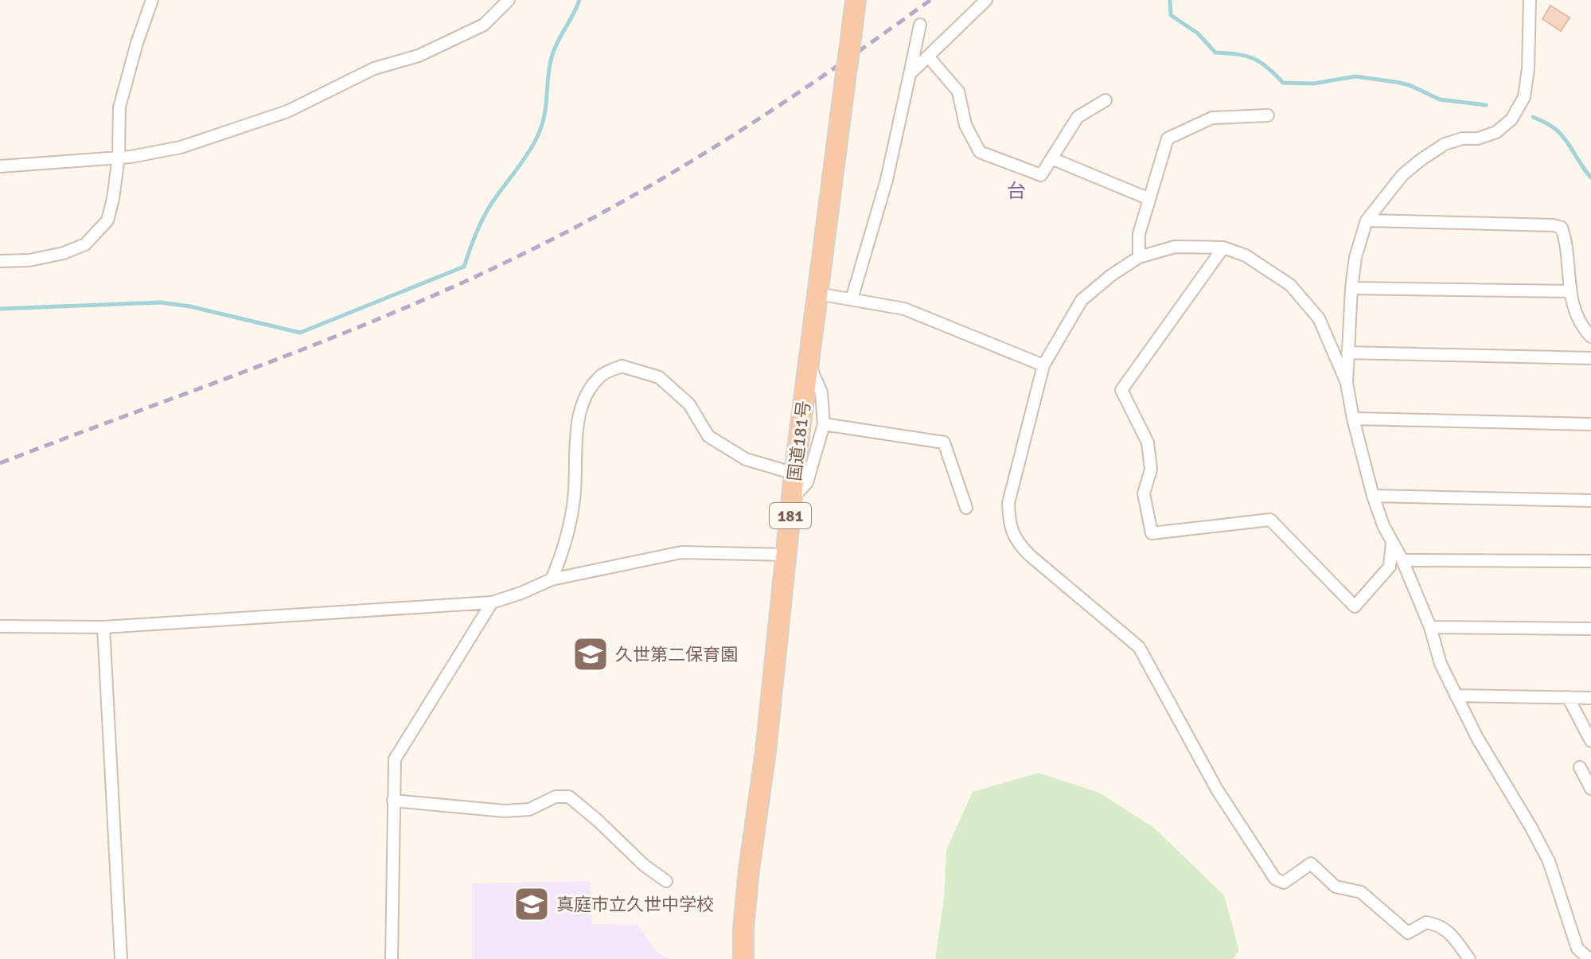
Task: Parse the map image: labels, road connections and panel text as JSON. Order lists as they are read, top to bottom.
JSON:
{
  "streets": {
    "highway": ["国道181号", "181"]
  },
  "districts": ["台"],
  "places": {
    "school or university": ["久世第二保育園", "真庭市立久世中学校"]
  }
}
